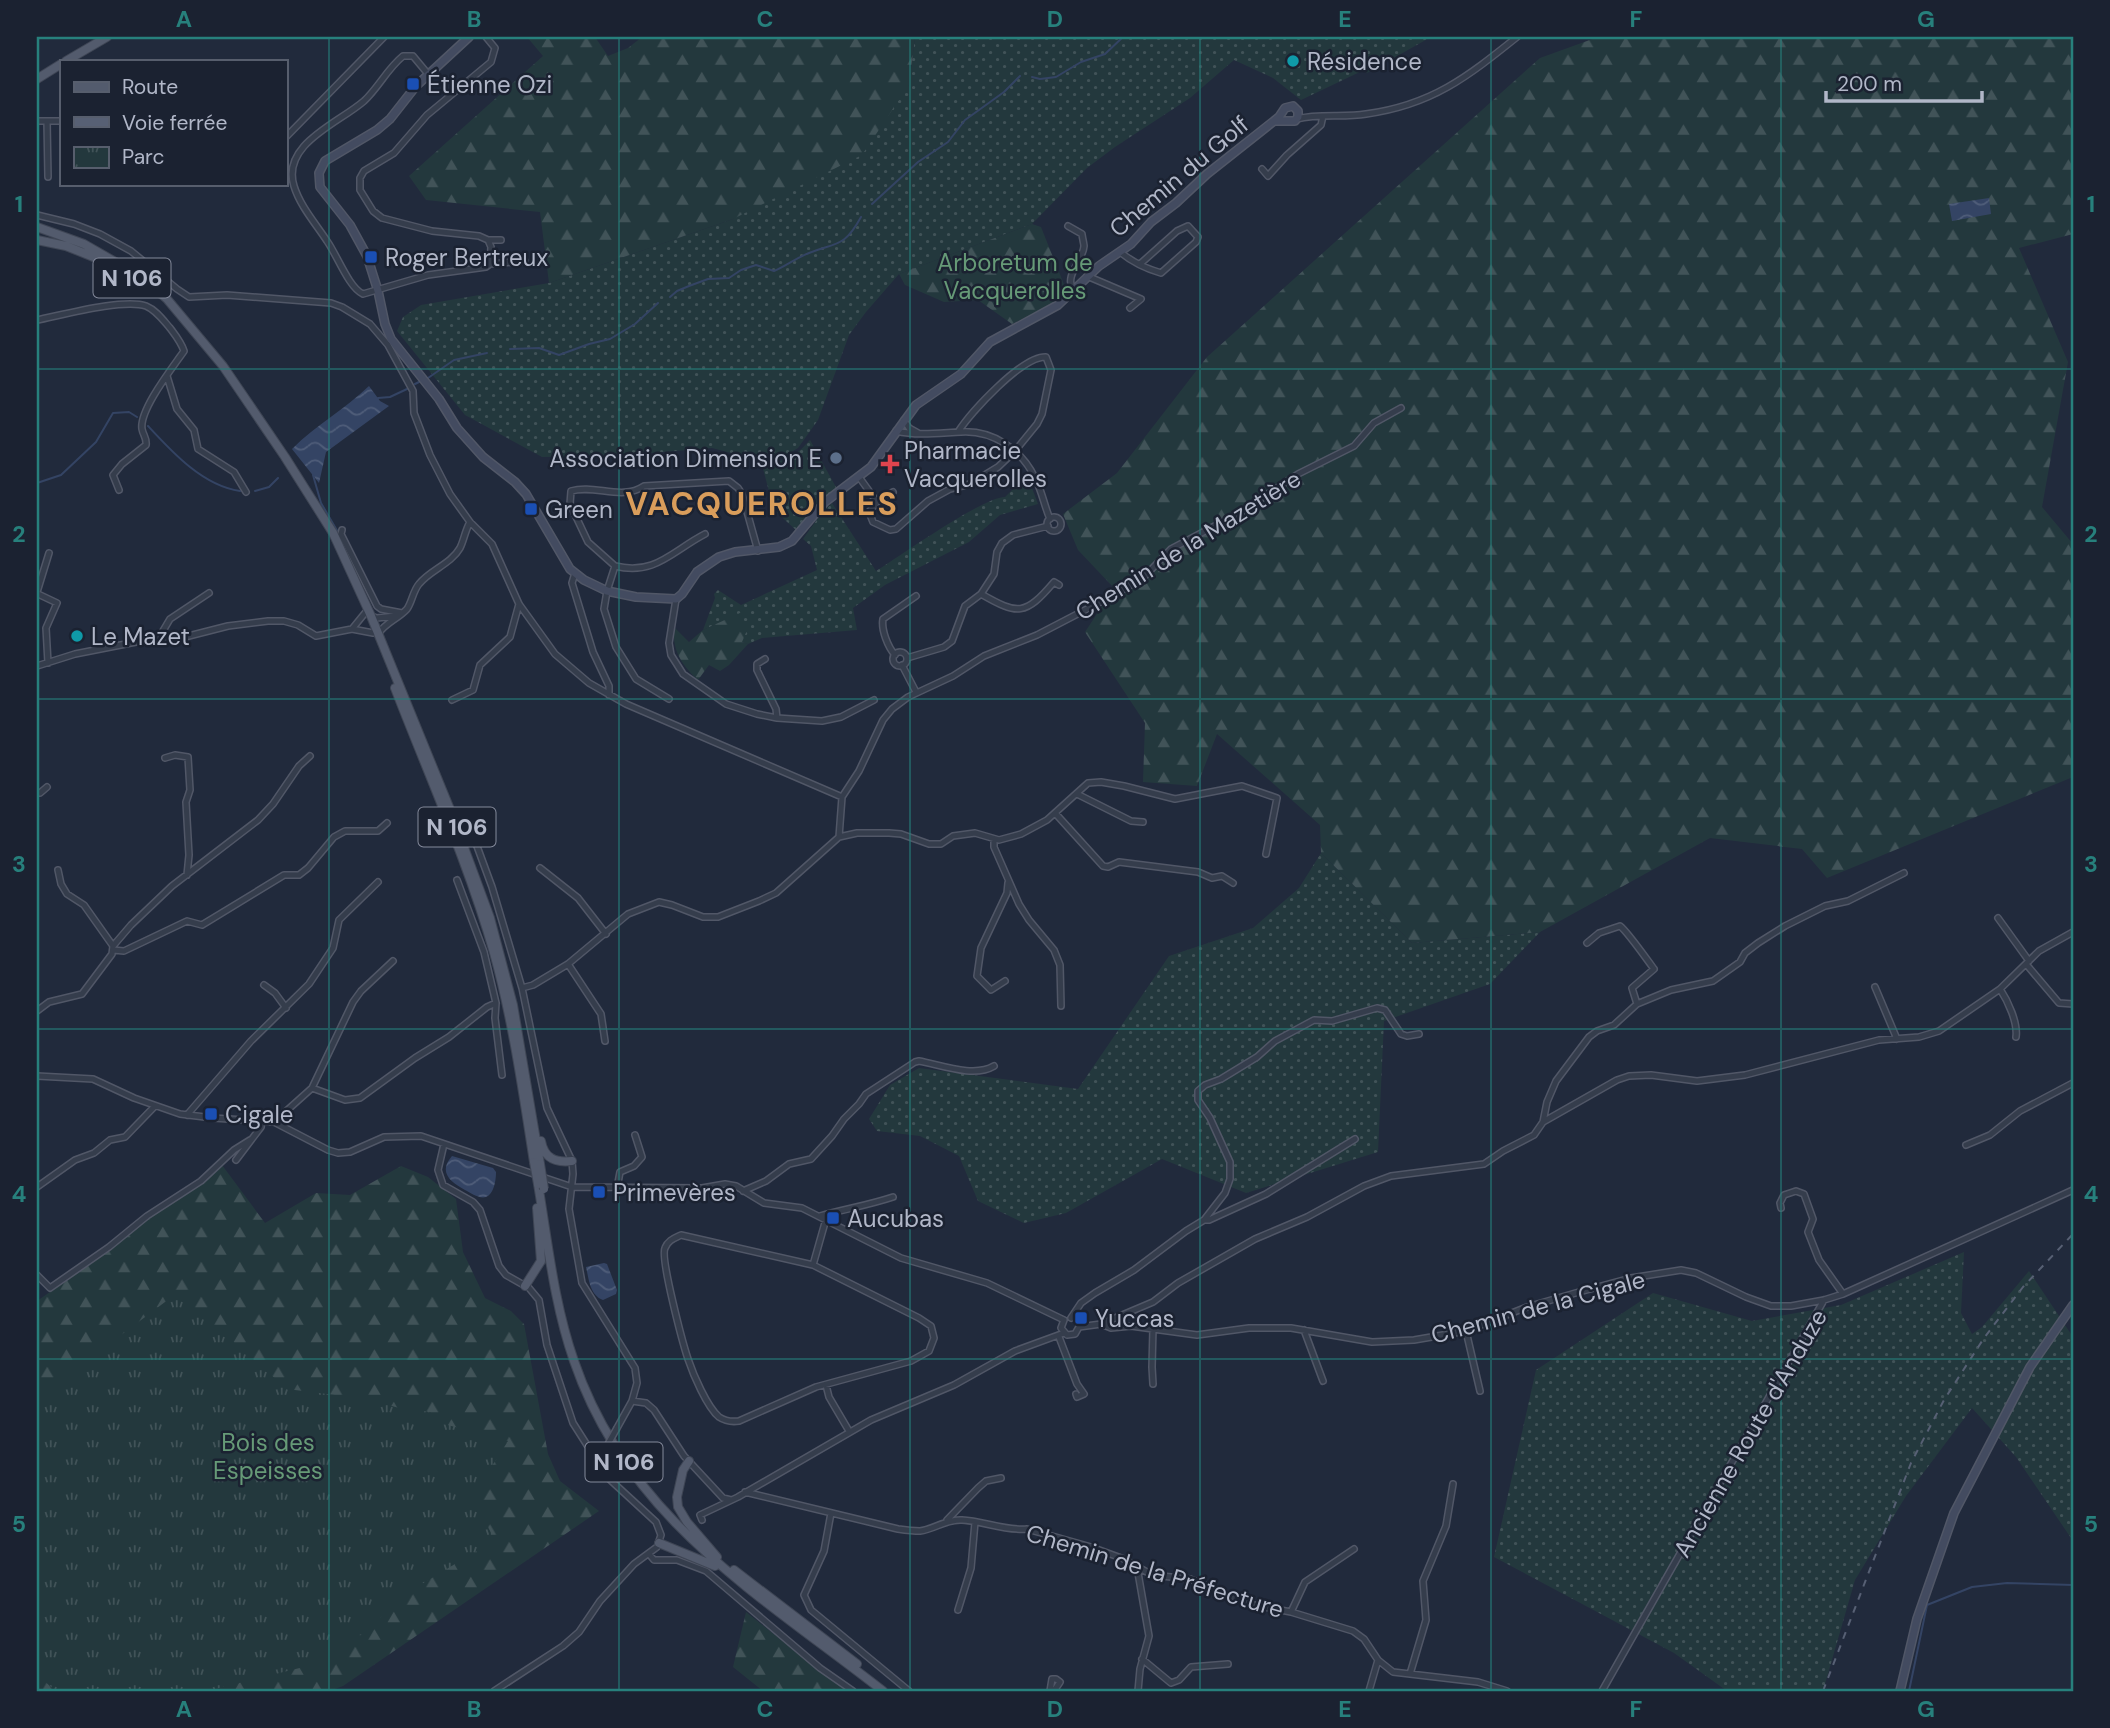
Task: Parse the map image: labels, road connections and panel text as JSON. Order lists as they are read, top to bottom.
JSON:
{
  "streets": {
    "main road": ["N 106"],
    "street": [
      "Chemin du Golf",
      "Chemin de la Mazetière",
      "Chemin de la Cigale",
      "Ancienne Route d'Anduze",
      "Chemin de la Préfecture"
    ]
  },
  "crossings": [
    ["Chemin de la Cigale", "Ancienne Route d'Anduze"]
  ],
  "districts": ["VACQUEROLLES"],
  "parks": ["Arboretum de Vacquerolles", "Bois des Espeisses"],
  "places": {
    "other": ["Résidence", "Association Dimension E", "Le Mazet"],
    "transit": [
      "Étienne Ozi",
      "Roger Bertreux",
      "Green",
      "Cigale",
      "Primevères",
      "Aucubas",
      "Yuccas"
    ],
    "health": ["Pharmacie Vacquerolles"]
  },
  "legend": ["Route", "Voie ferrée", "Parc"],
  "scale_bar": "200 m",
  "grid": {
    "columns": [
      "A",
      "B",
      "C",
      "D",
      "E",
      "F",
      "G"
    ],
    "rows": [
      "1",
      "2",
      "3",
      "4",
      "5"
    ]
  }
}
